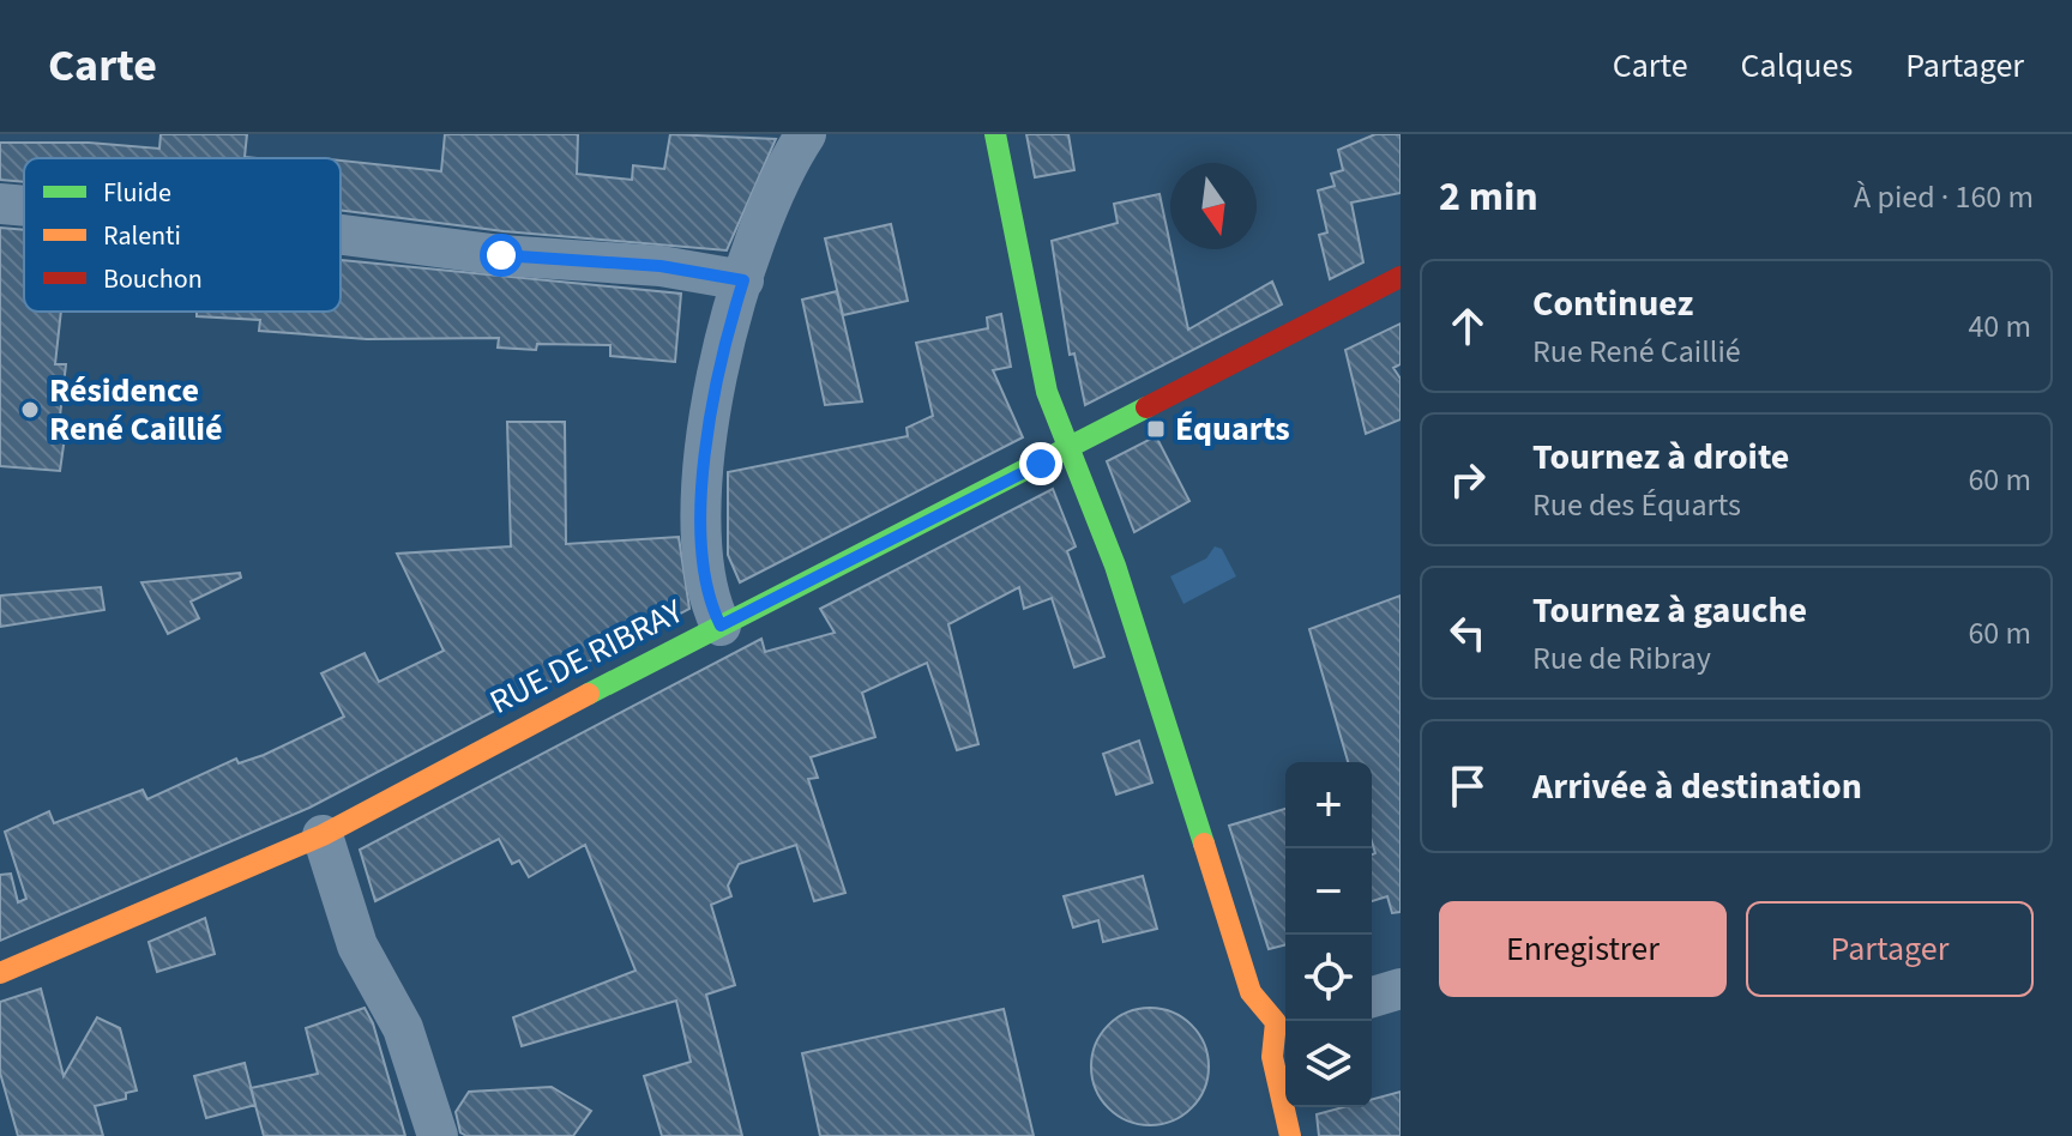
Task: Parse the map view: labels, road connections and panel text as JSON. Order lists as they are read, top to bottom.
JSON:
{
  "streets": {
    "street": ["RUE DE RIBRAY"]
  },
  "places": {
    "other": ["Résidence René Caillié"],
    "transit": ["Équarts"]
  },
  "legend": ["Fluide", "Ralenti", "Bouchon"],
  "north": "bottom",
  "page": {
    "header": "Carte",
    "nav": ["Carte", "Calques", "Partager"],
    "heading": ["2 min", "À pied · 160 m"],
    "list": [
      ["Continuez", "Rue René Caillié", "40 m"],
      ["Tournez à droite", "Rue des Équarts", "60 m"],
      ["Tournez à gauche", "Rue de Ribray", "60 m"],
      "Arrivée à destination"
    ],
    "map_buttons": ["+", "−"],
    "buttons": ["Enregistrer", "Partager"]
  }
}
